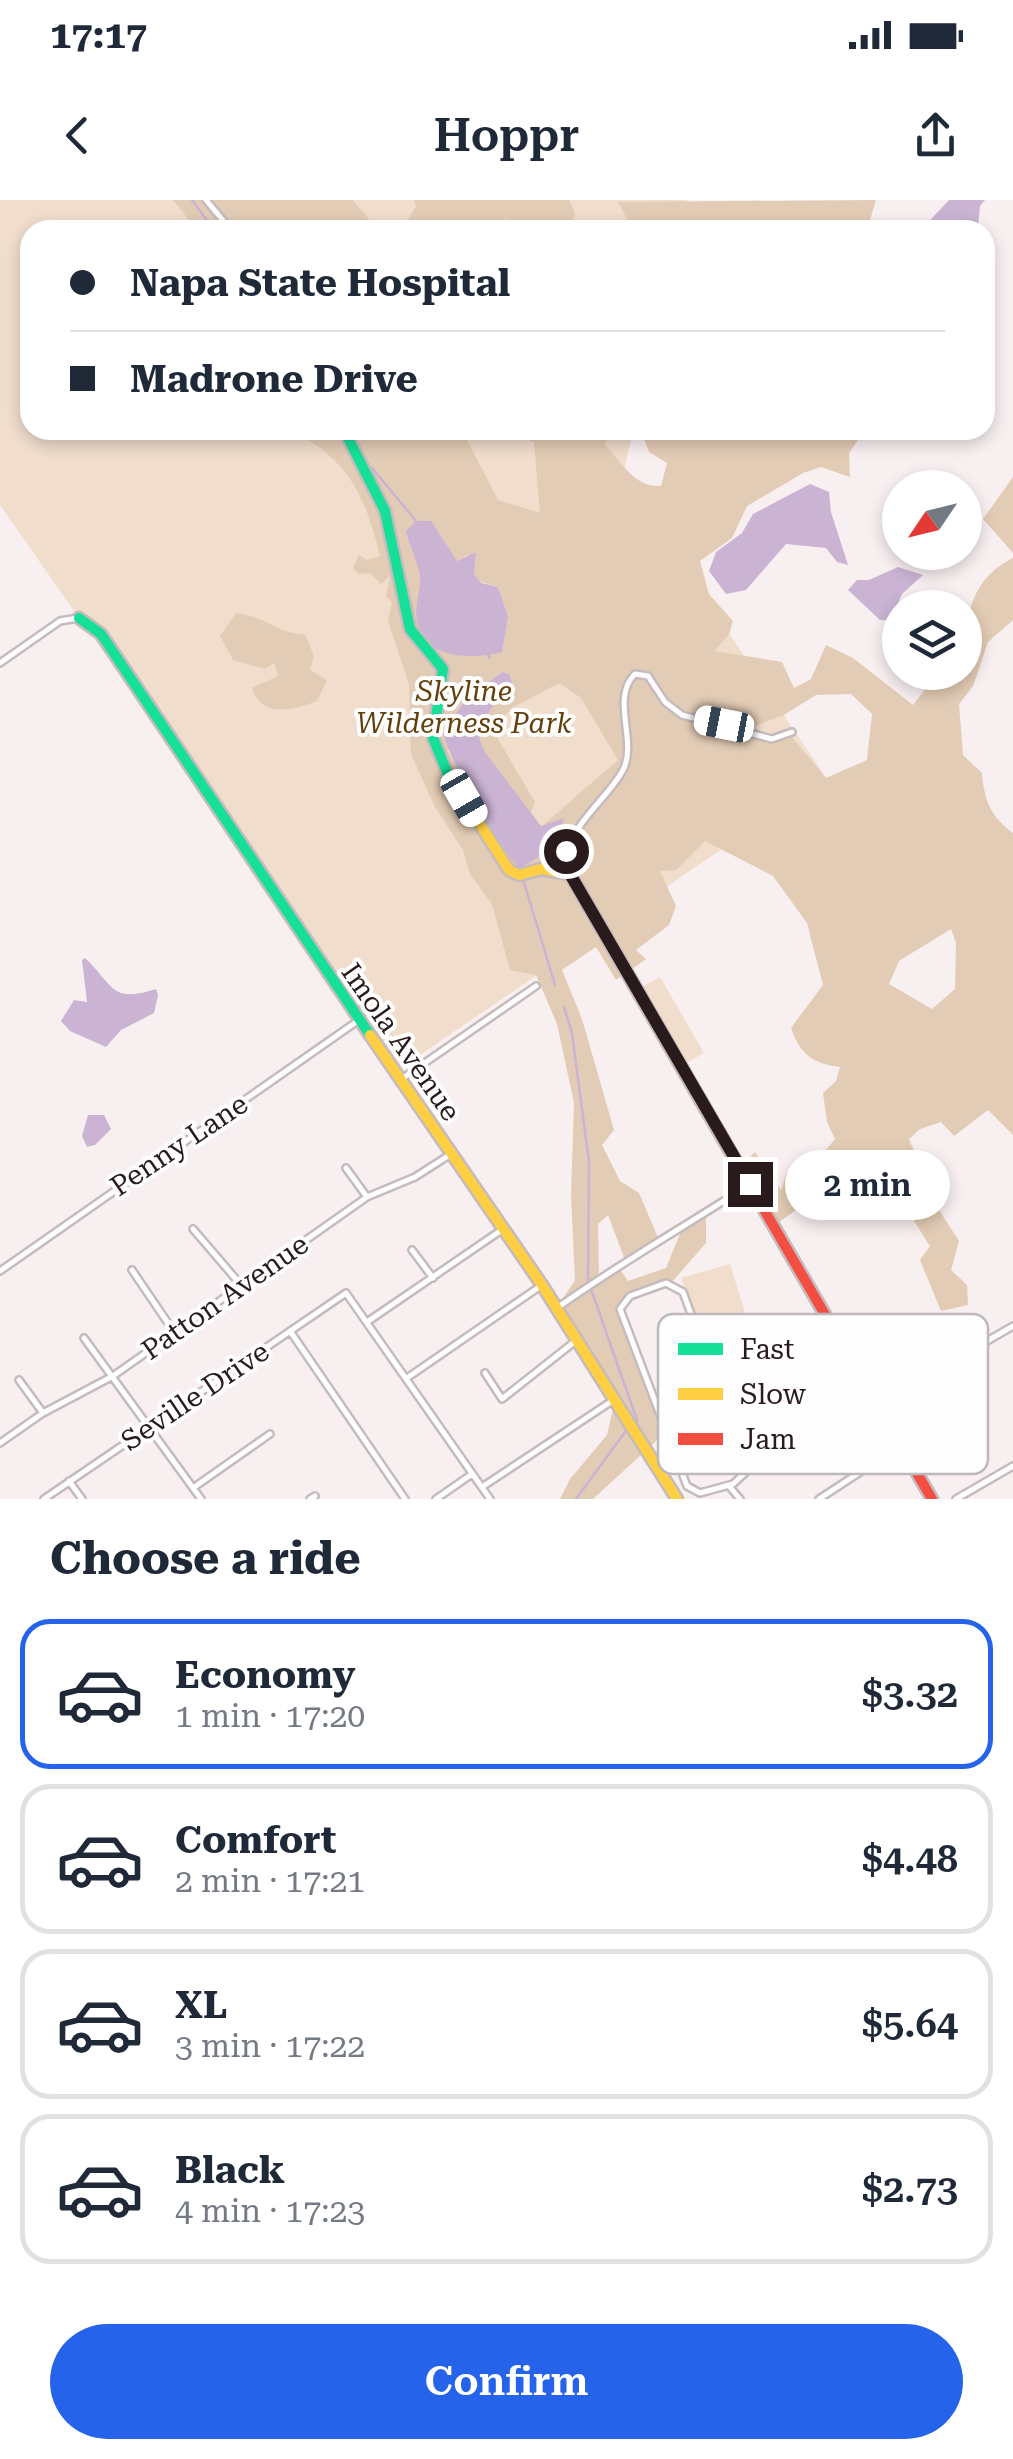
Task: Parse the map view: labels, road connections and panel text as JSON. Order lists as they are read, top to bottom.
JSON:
{
  "streets": {
    "street": [
      "Imola Avenue",
      "Penny Lane",
      "Patton Avenue",
      "Seville Drive"
    ]
  },
  "crossings": [
    ["Imola Avenue", "Penny Lane"],
    ["Imola Avenue", "Patton Avenue"]
  ],
  "parks": ["Skyline Wilderness Park"],
  "legend": ["Fast", "Slow", "Jam"],
  "north": "bottom left",
  "page": {
    "status": "17:17",
    "header": "Hoppr",
    "banner": ["Napa State Hospital", "Madrone Drive"],
    "bubble": "2 min",
    "heading": "Choose a ride",
    "list": [
      {
        "name": "Economy",
        "note": "1 min · 17:20",
        "value": "$3.32"
      },
      {
        "name": "Comfort",
        "note": "2 min · 17:21",
        "value": "$4.48"
      },
      {
        "name": "XL",
        "note": "3 min · 17:22",
        "value": "$5.64"
      },
      {
        "name": "Black",
        "note": "4 min · 17:23",
        "value": "$2.73"
      }
    ],
    "buttons": "Confirm"
  }
}
